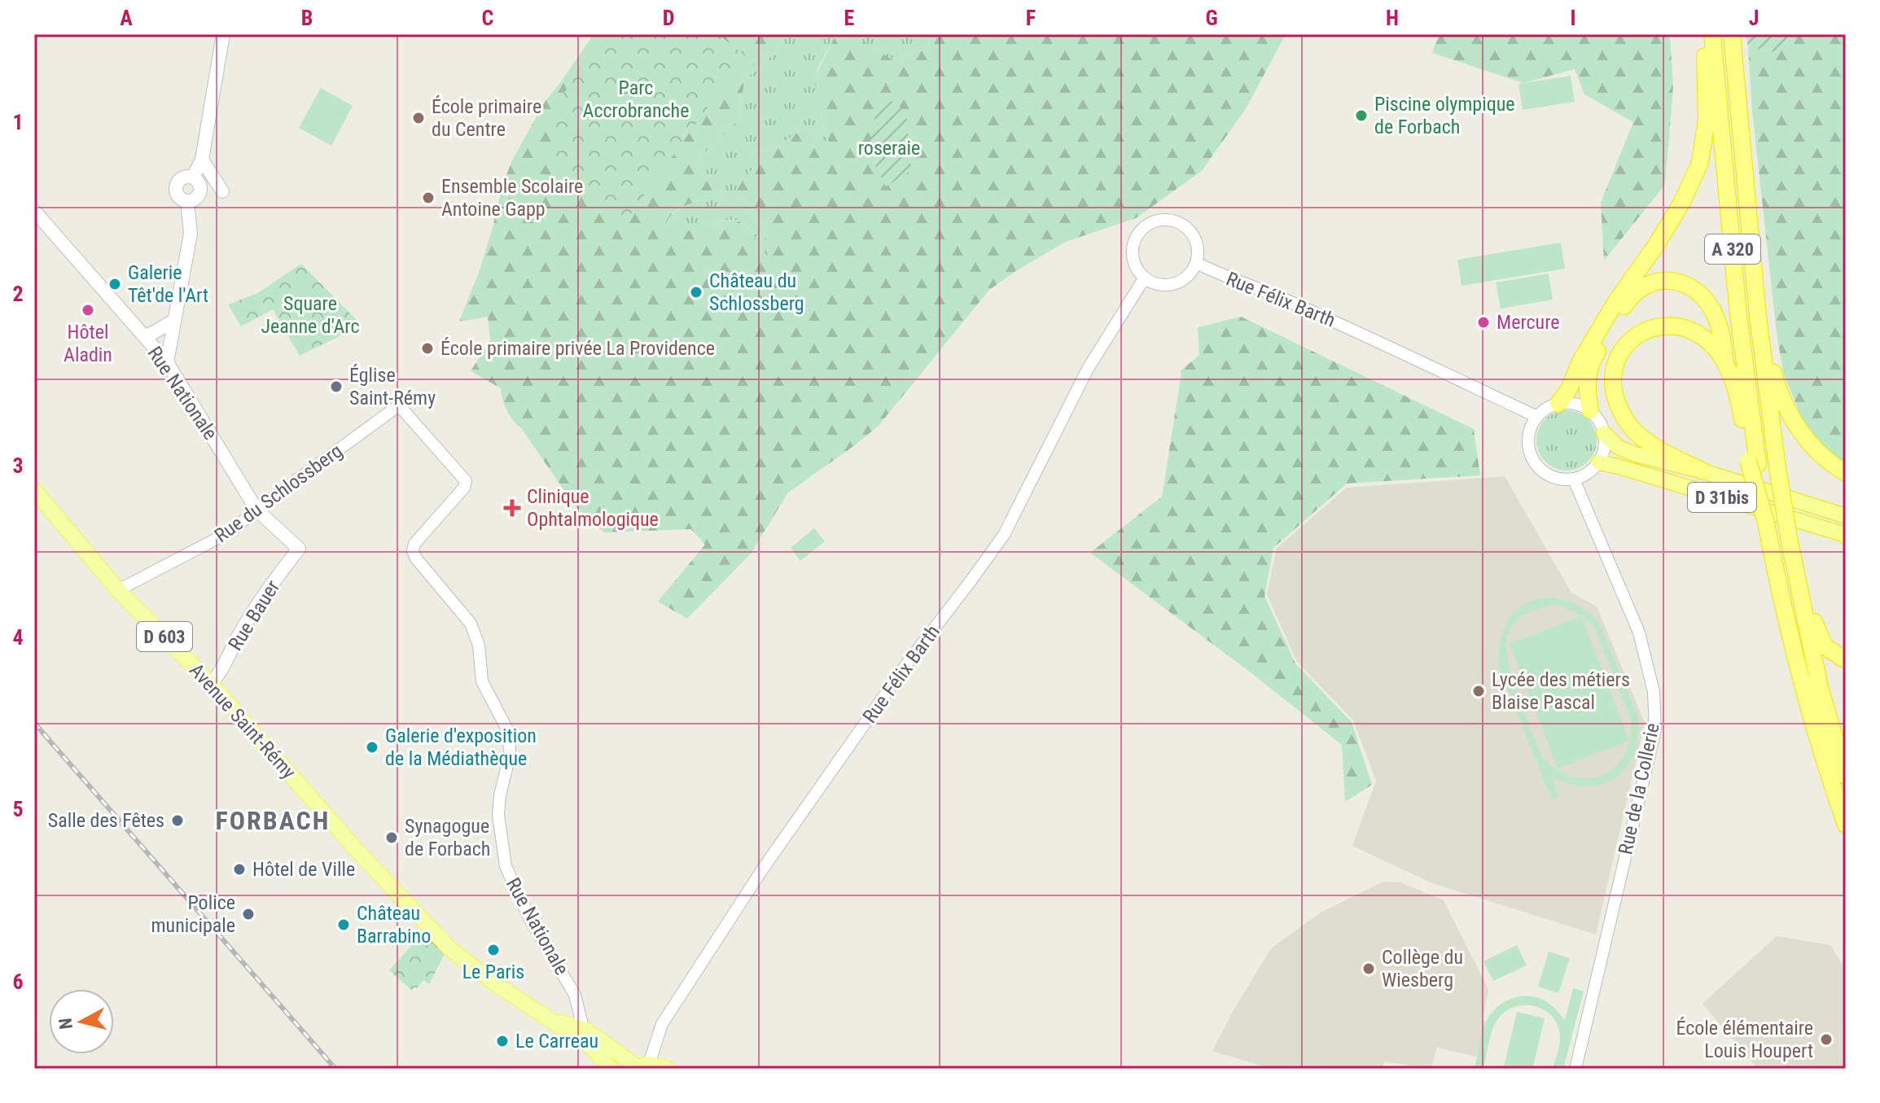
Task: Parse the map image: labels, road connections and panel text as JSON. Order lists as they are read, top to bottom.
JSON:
{
  "streets": {
    "highway": ["A 320", "D 31bis"],
    "main road": [
      "Rue Nationale",
      "Rue Bauer",
      "D 603",
      "Avenue Saint-Rémy"
    ],
    "street": ["Rue Félix Barth", "Rue du Schlossberg", "Rue de la Collerie"]
  },
  "crossings": [
    ["Rue Félix Barth", "D 31bis"],
    ["Rue Félix Barth", "Avenue Saint-Rémy"],
    ["Rue Félix Barth", "Rue de la Collerie"],
    ["Rue Nationale", "Rue du Schlossberg"],
    ["Rue Nationale", "Rue Bauer"],
    ["Rue Nationale", "Avenue Saint-Rémy"],
    ["Rue du Schlossberg", "Avenue Saint-Rémy"],
    ["D 31bis", "Rue de la Collerie"],
    ["Rue Bauer", "Avenue Saint-Rémy"]
  ],
  "districts": ["FORBACH"],
  "parks": ["Parc Accrobranche", "roseraie", "Square Jeanne d'Arc"],
  "places": {
    "other": [
      "Piscine olympique de Forbach",
      "École primaire du Centre",
      "Ensemble Scolaire Antoine Gapp",
      "Galerie Têt'de l'Art",
      "Château du Schlossberg",
      "Hôtel Aladin",
      "Mercure",
      "École primaire privée La Providence",
      "Église Saint-Rémy",
      "Lycée des métiers Blaise Pascal",
      "Galerie d'exposition de la Médiathèque",
      "Salle des Fêtes",
      "Synagogue de Forbach",
      "Hôtel de Ville",
      "Police municipale",
      "Château Barrabino",
      "Le Paris",
      "Collège du Wiesberg",
      "École élémentaire Louis Houpert",
      "Le Carreau"
    ],
    "health": ["Clinique Ophtalmologique"]
  },
  "north": "left",
  "grid": {
    "columns": [
      "A",
      "B",
      "C",
      "D",
      "E",
      "F",
      "G",
      "H",
      "I",
      "J"
    ],
    "rows": [
      "1",
      "2",
      "3",
      "4",
      "5",
      "6"
    ]
  }
}
